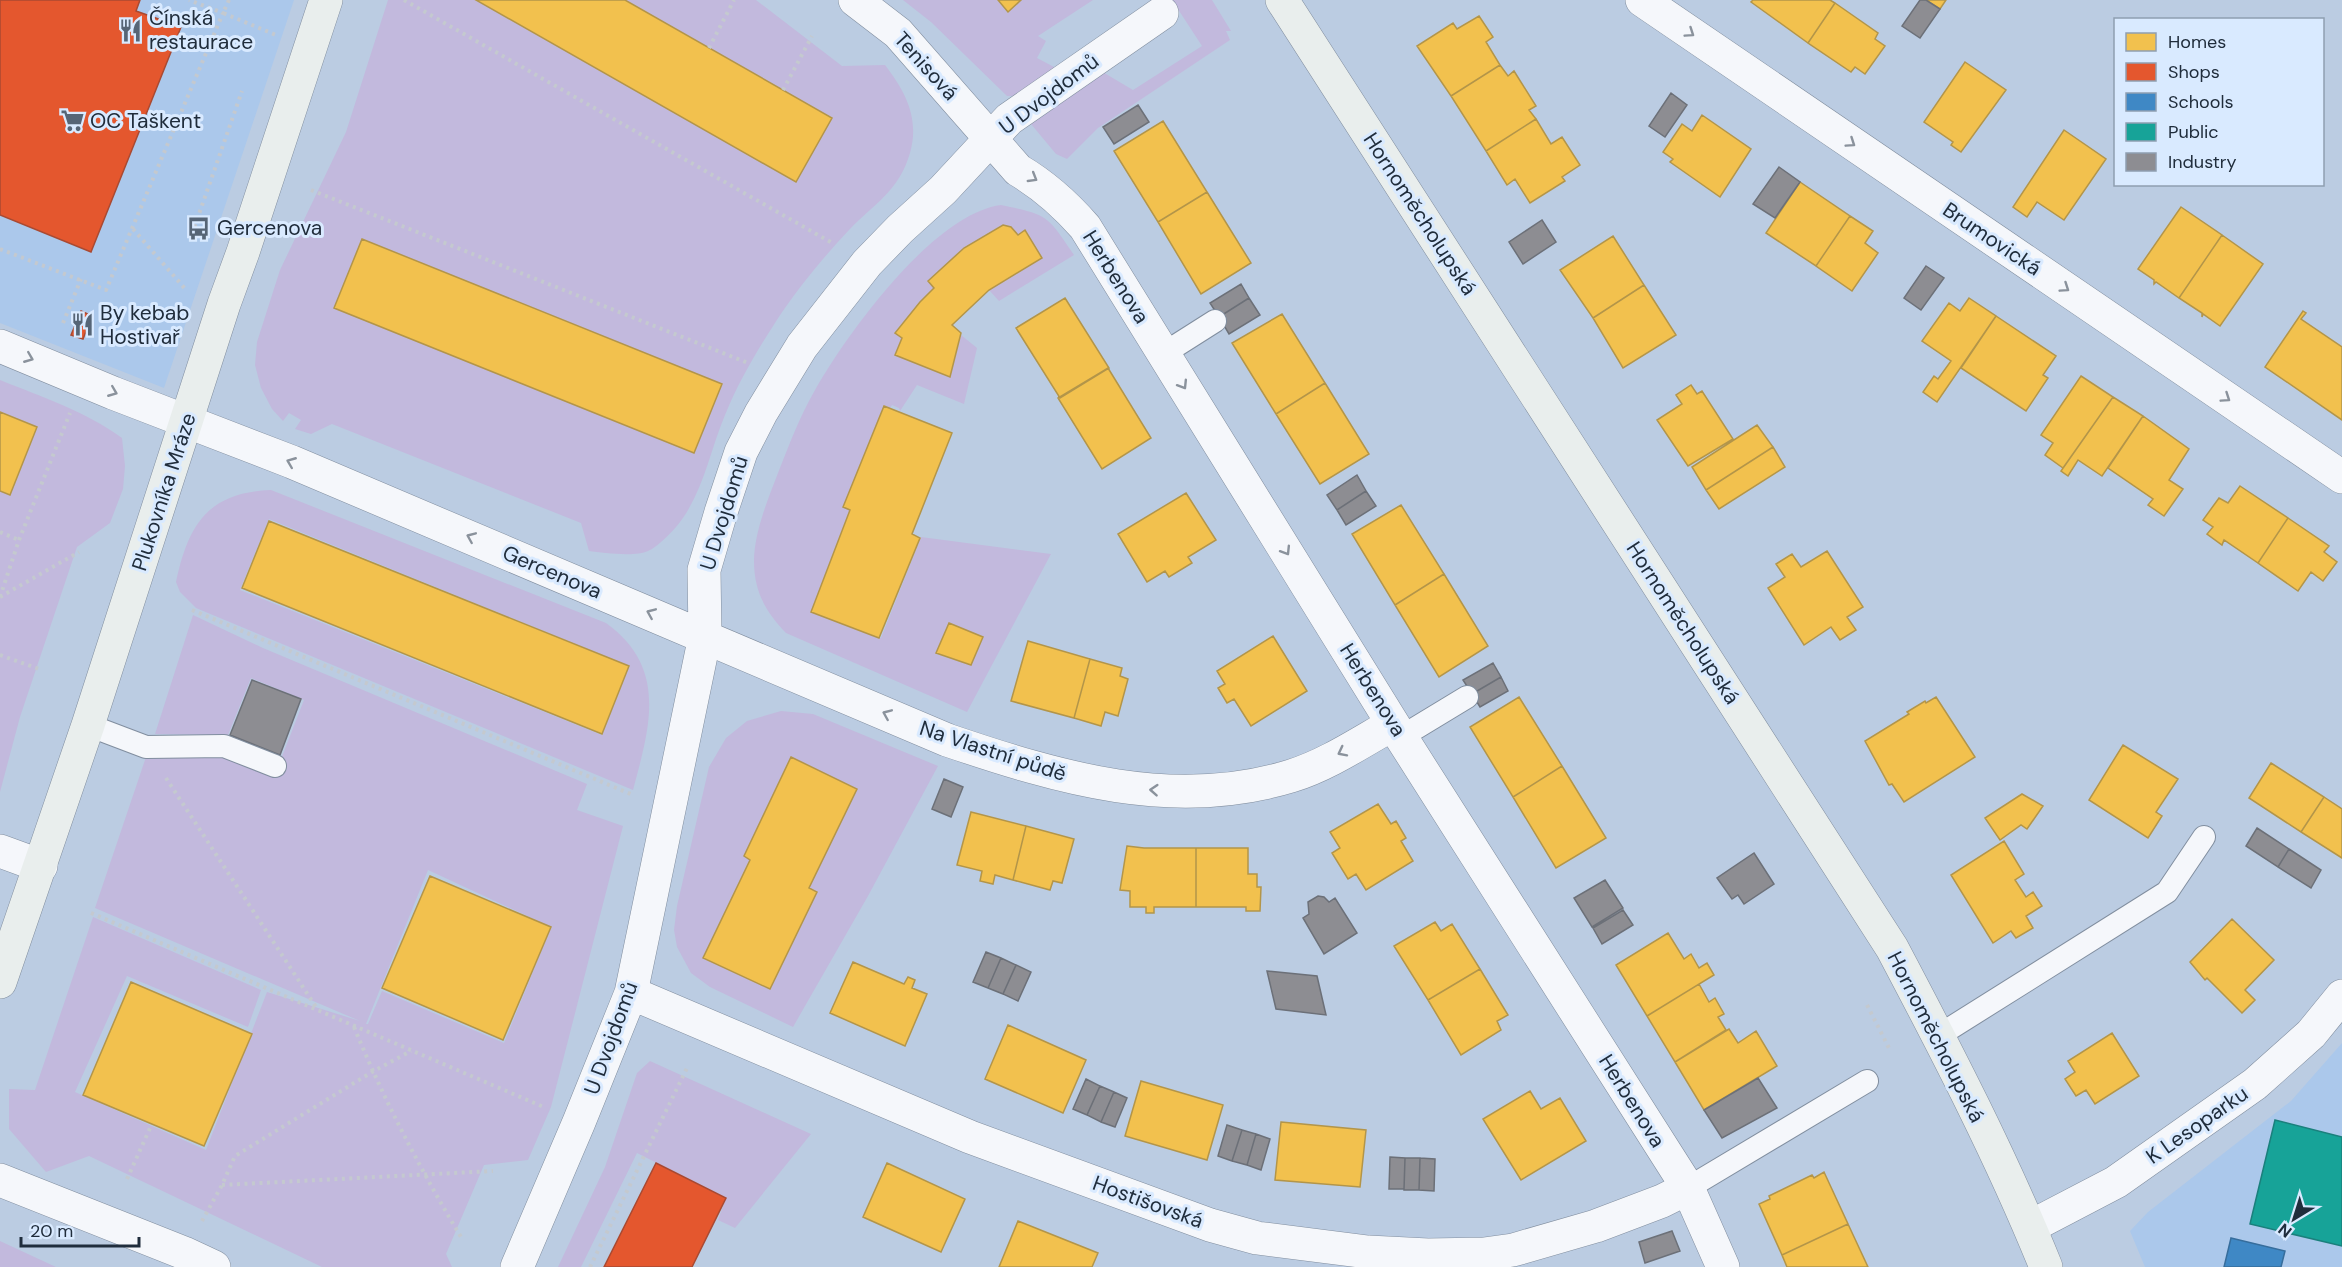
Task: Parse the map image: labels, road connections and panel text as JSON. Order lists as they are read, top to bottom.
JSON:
{
  "streets": {
    "street": [
      "Tenisová",
      "U Dvojdomů",
      "Hornoměcholupská",
      "Brumovická",
      "Herbenova",
      "Plukovníka Mráze",
      "Gercenova",
      "Na Vlastní půdě",
      "K Lesoparku",
      "Hostišovská"
    ]
  },
  "crossings": [
    ["Tenisová", "U Dvojdomů"],
    ["Tenisová", "Herbenova"],
    ["U Dvojdomů", "Herbenova"],
    ["U Dvojdomů", "Gercenova"],
    ["U Dvojdomů", "Na Vlastní půdě"],
    ["U Dvojdomů", "Hostišovská"],
    ["Hornoměcholupská", "K Lesoparku"],
    ["Herbenova", "Na Vlastní půdě"],
    ["Herbenova", "Hostišovská"],
    ["Plukovníka Mráze", "Gercenova"],
    ["Gercenova", "Na Vlastní půdě"]
  ],
  "one_way": ["Brumovická", "Herbenova", "Na Vlastní půdě"],
  "places": {
    "restaurant": ["Čínská restaurace", "By kebab Hostivař"],
    "supermarket": ["OC Taškent"],
    "bus stop": ["Gercenova"]
  },
  "legend": [
    "Homes",
    "Shops",
    "Schools",
    "Public",
    "Industry"
  ],
  "scale_bar": "20 m",
  "north": "bottom left"
}
